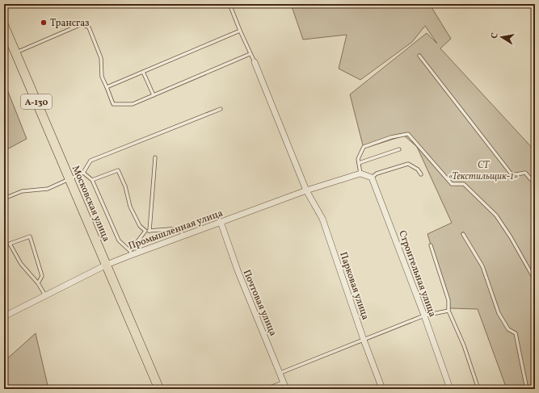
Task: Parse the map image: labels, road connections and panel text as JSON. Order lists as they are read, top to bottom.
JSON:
{
  "streets": {
    "highway": ["А-130", "Московская улица"],
    "street": [
      "Промышленная улица",
      "Строительная улица",
      "Парковая улица",
      "Почтовая улица"
    ]
  },
  "crossings": [
    ["Московская улица", "Промышленная улица"],
    ["Промышленная улица", "Парковая улица"],
    ["Промышленная улица", "Почтовая улица"]
  ],
  "parks": ["СТ «Текстильщик-1»"],
  "places": ["Трансгаз"],
  "north": "left"
}
